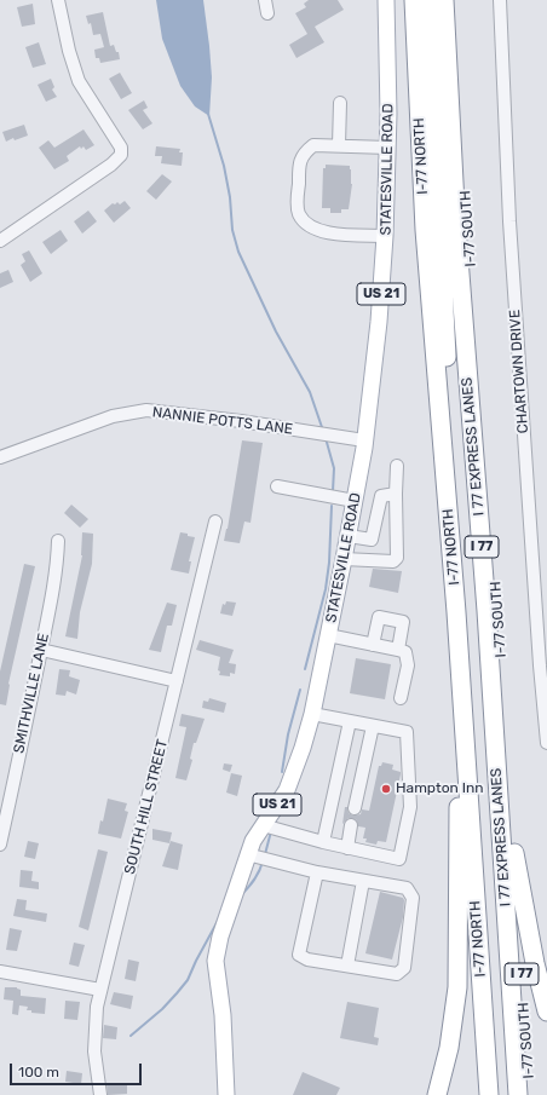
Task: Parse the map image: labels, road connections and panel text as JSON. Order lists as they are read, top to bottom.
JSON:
{
  "streets": {
    "highway": [
      "I-77 NORTH",
      "I-77 SOUTH",
      "I 77 EXPRESS LANES",
      "I 77"
    ],
    "main road": ["STATESVILLE ROAD", "US 21"],
    "street": [
      "CHARTOWN DRIVE",
      "NANNIE POTTS LANE",
      "SMITHVILLE LANE",
      "SOUTH HILL STREET"
    ]
  },
  "crossings": [
    ["STATESVILLE ROAD", "NANNIE POTTS LANE"]
  ],
  "places": ["Hampton Inn"],
  "scale_bar": "100 m"
}
